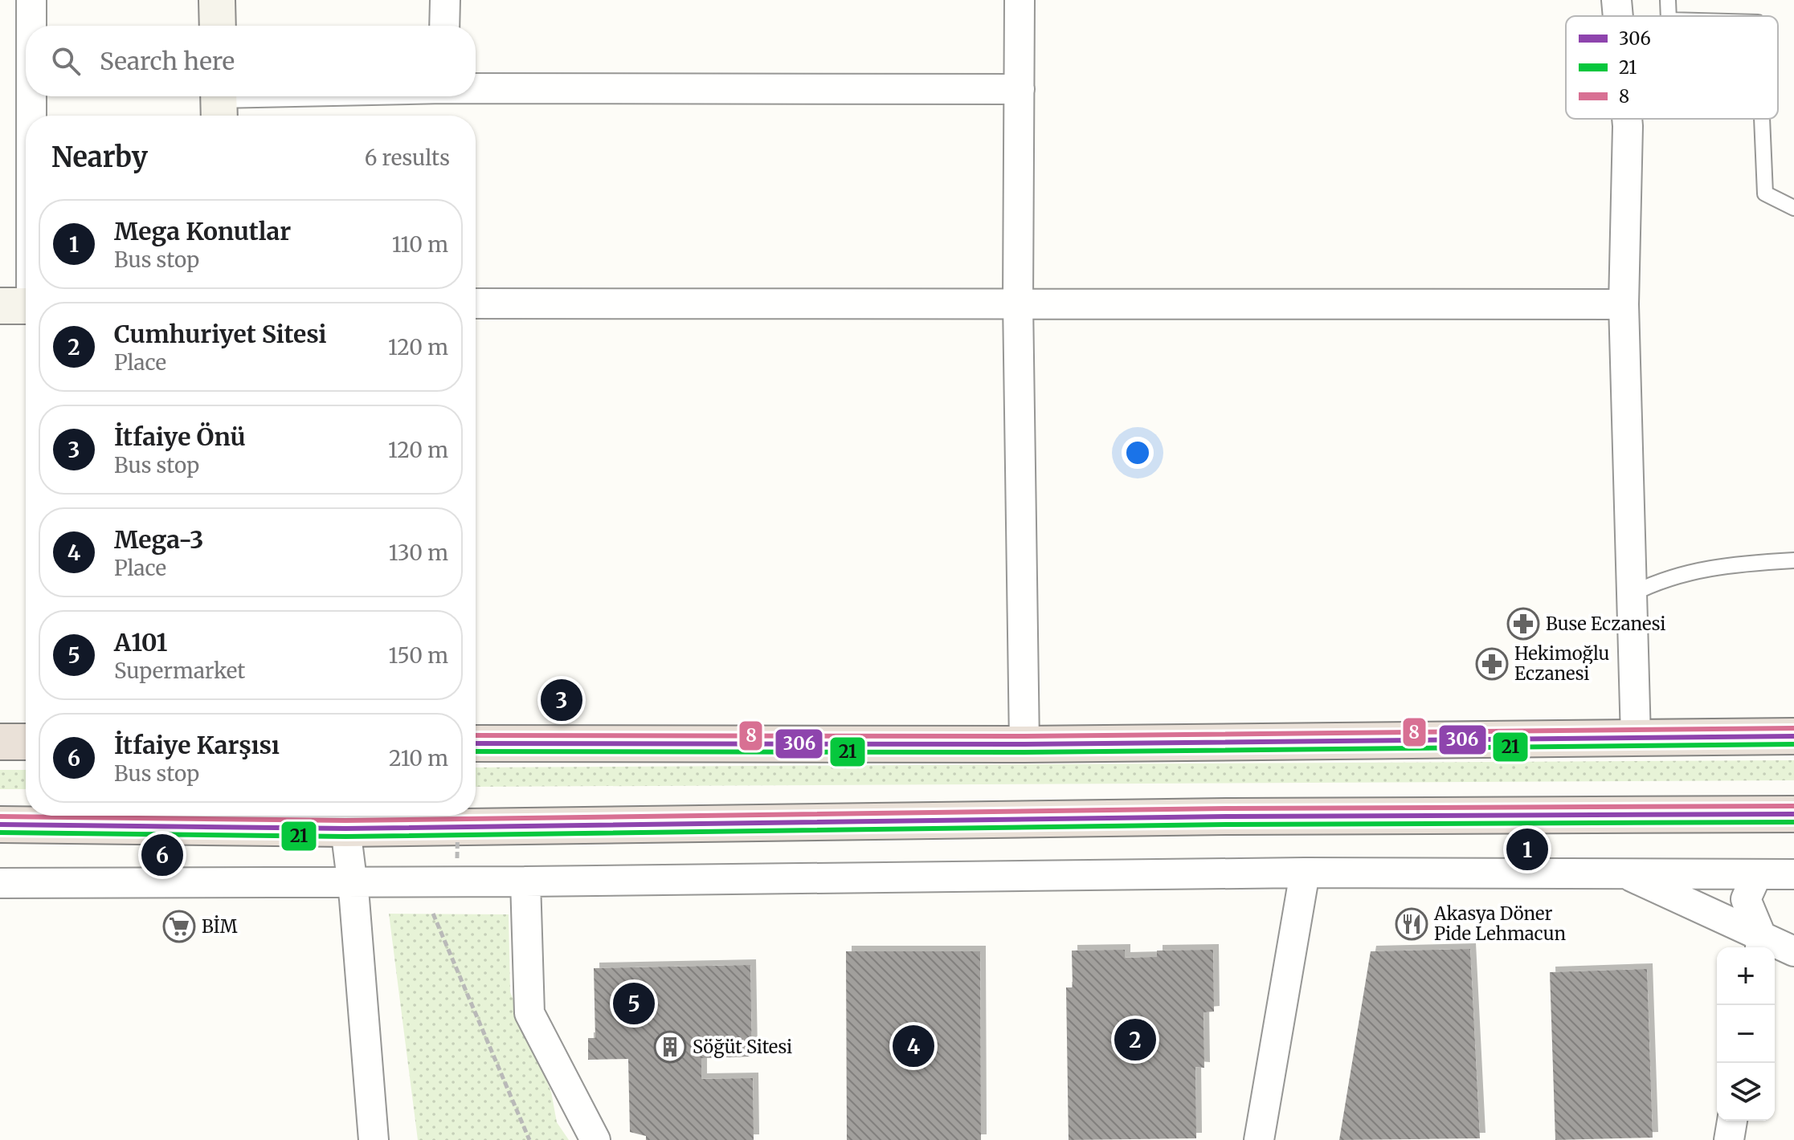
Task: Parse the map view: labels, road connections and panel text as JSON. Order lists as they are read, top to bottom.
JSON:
{
  "places": {
    "pharmacy": ["Buse Eczanesi", "Hekimoğlu Eczanesi"],
    "restaurant": ["Akasya Döner Pide Lehmacun"],
    "supermarket": ["BİM"],
    "building": ["Söğüt Sitesi"]
  },
  "lines": ["transit line 8", "transit line 306", "transit line 21"],
  "legend": ["306", "21", "8"],
  "page": {
    "search": "Search here",
    "heading": ["Nearby", "6 results"],
    "list": [
      {
        "mark": "1",
        "name": "Mega Konutlar",
        "note": "Bus stop",
        "value": "110 m"
      },
      {
        "mark": "2",
        "name": "Cumhuriyet Sitesi",
        "note": "Place",
        "value": "120 m"
      },
      {
        "mark": "3",
        "name": "İtfaiye Önü",
        "note": "Bus stop",
        "value": "120 m"
      },
      {
        "mark": "4",
        "name": "Mega-3",
        "note": "Place",
        "value": "130 m"
      },
      {
        "mark": "5",
        "name": "A101",
        "note": "Supermarket",
        "value": "150 m"
      },
      {
        "mark": "6",
        "name": "İtfaiye Karşısı",
        "note": "Bus stop",
        "value": "210 m"
      }
    ],
    "pins": [
      "3",
      "1",
      "6",
      "5",
      "2",
      "4"
    ],
    "map_buttons": ["+", "−"]
  }
}
